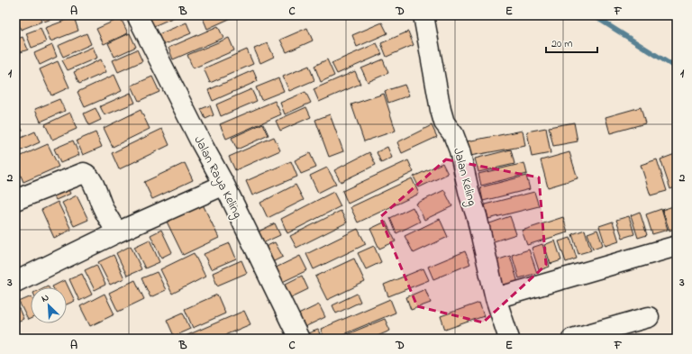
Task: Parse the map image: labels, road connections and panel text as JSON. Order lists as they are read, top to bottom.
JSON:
{
  "streets": {
    "street": ["Jalan Raya Keling", "Jalan Keling"]
  },
  "scale_bar": "20 m",
  "north": "top left",
  "grid": {
    "columns": [
      "A",
      "B",
      "C",
      "D",
      "E",
      "F"
    ],
    "rows": ["1", "2", "3"]
  }
}
